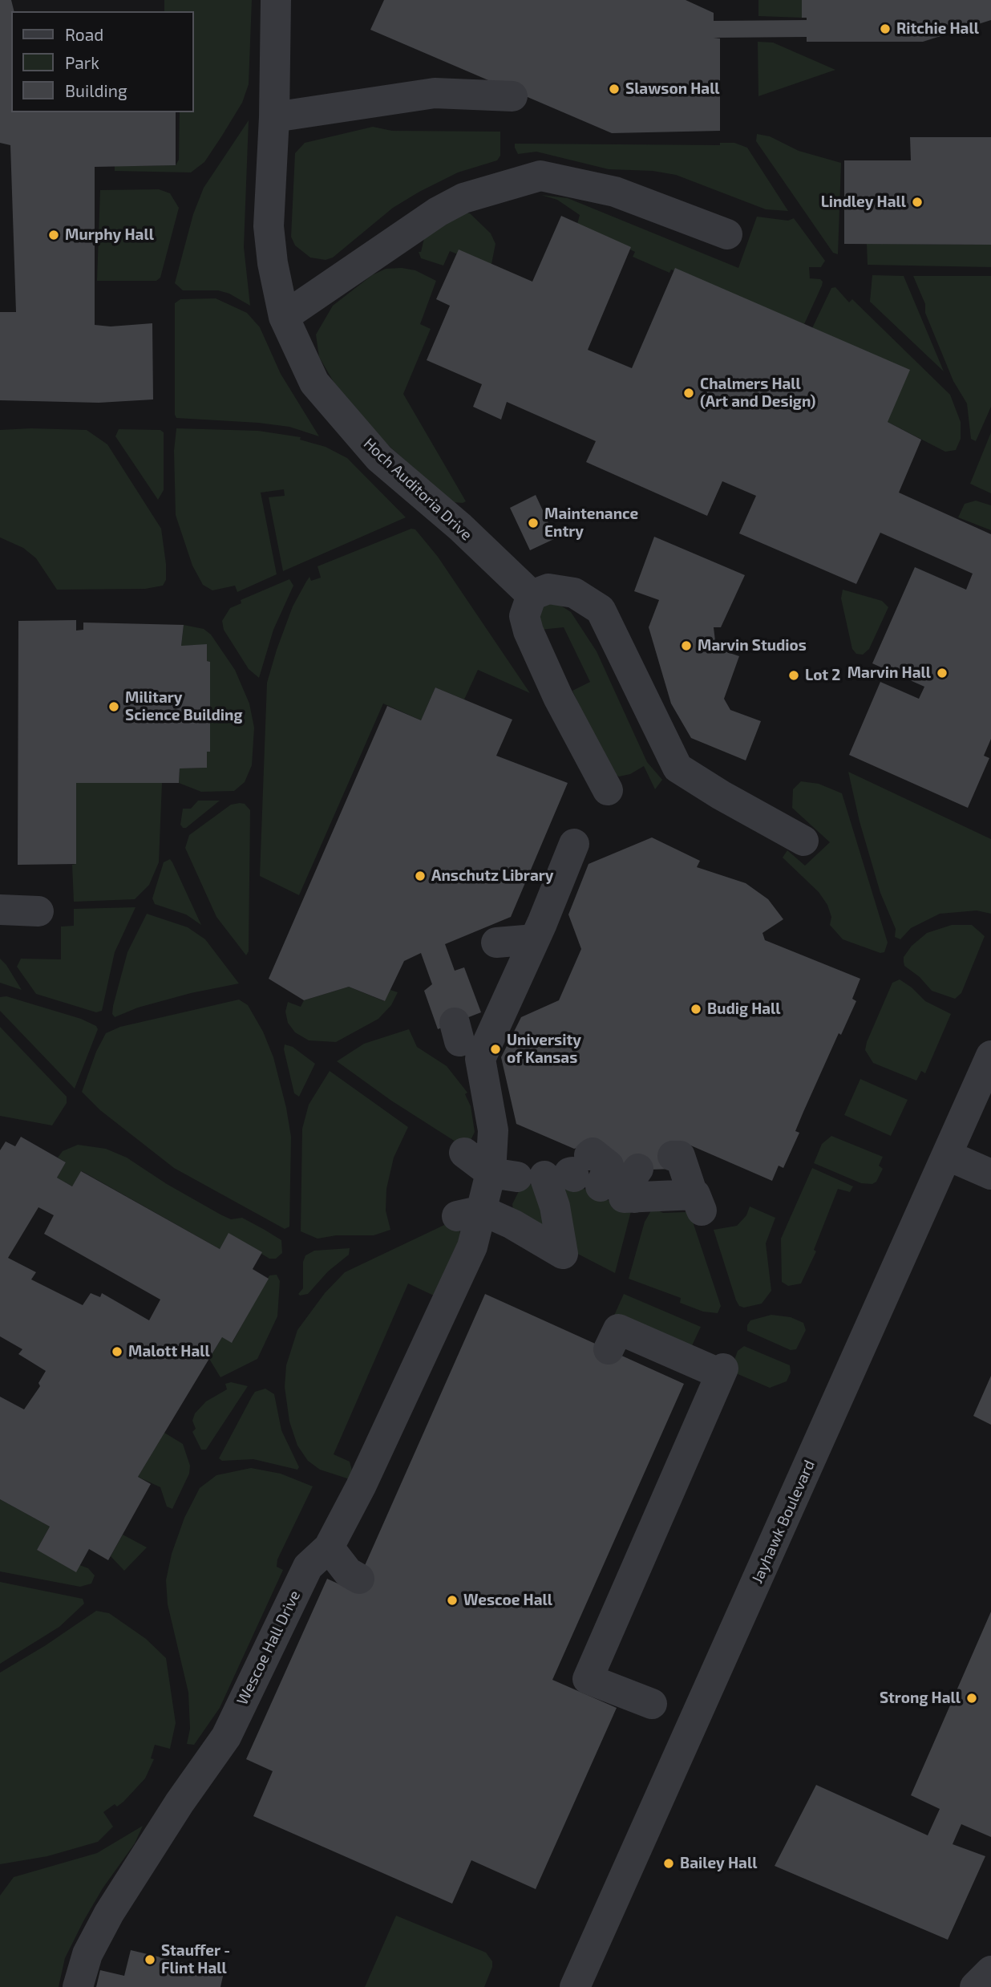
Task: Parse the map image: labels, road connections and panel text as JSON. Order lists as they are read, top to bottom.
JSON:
{
  "streets": {
    "street": ["Hoch Auditoria Drive", "Jayhawk Boulevard", "Wescoe Hall Drive"]
  },
  "places": [
    "Ritchie Hall",
    "Slawson Hall",
    "Lindley Hall",
    "Murphy Hall",
    "Chalmers Hall (Art and Design)",
    "Maintenance Entry",
    "Marvin Studios",
    "Marvin Hall",
    "Lot 2",
    "Military Science Building",
    "Anschutz Library",
    "Budig Hall",
    "University of Kansas",
    "Malott Hall",
    "Wescoe Hall",
    "Strong Hall",
    "Bailey Hall",
    "Stauffer - Flint Hall"
  ],
  "legend": ["Road", "Park", "Building"]
}
